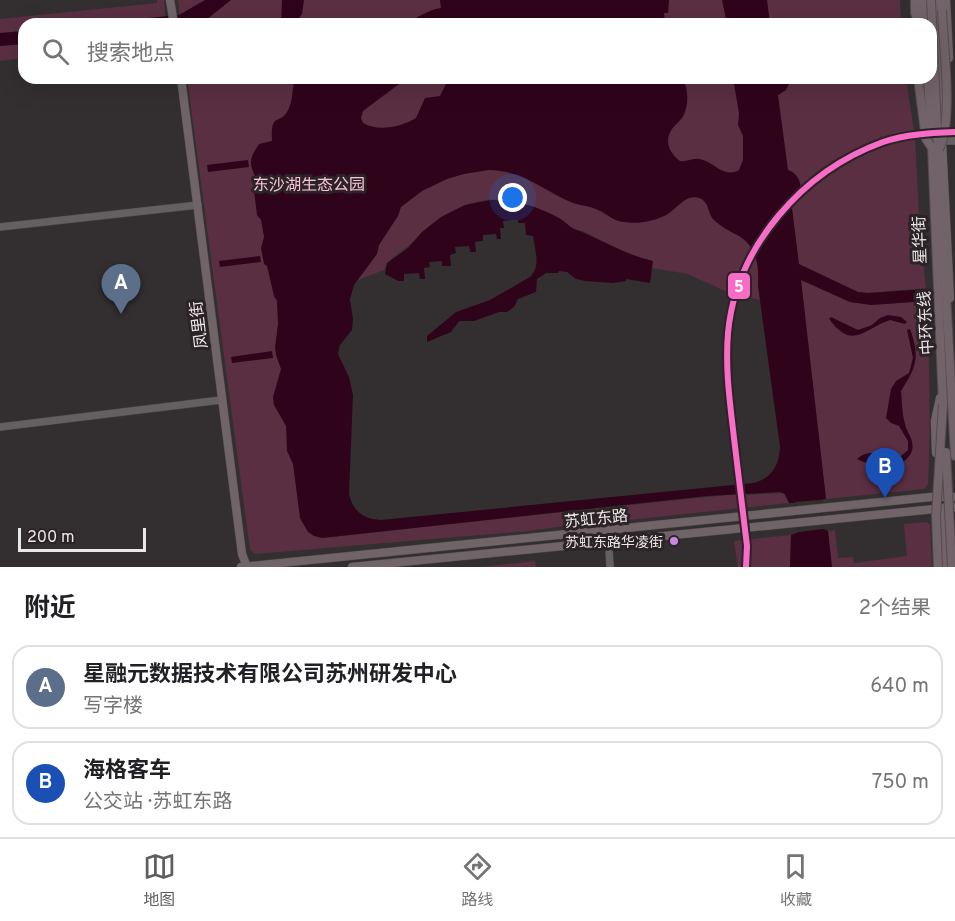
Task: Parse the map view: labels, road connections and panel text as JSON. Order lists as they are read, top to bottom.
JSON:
{
  "streets": {
    "highway": ["中环东线"],
    "main road": ["星华街", "凤里街", "苏虹东路"]
  },
  "crossings": [
    ["星华街", "中环东线"],
    ["星华街", "苏虹东路"],
    ["凤里街", "苏虹东路"]
  ],
  "parks": ["东沙湖生态公园"],
  "places": ["苏虹东路华凌街"],
  "lines": ["transit line 5"],
  "scale_bar": "200 m",
  "page": {
    "search": "搜索地点",
    "pins": ["A", "B"],
    "scale": "200 m",
    "heading": ["附近", "2个结果"],
    "list": [
      {
        "mark": "A",
        "name": "星融元数据技术有限公司苏州研发中心",
        "note": "写字楼",
        "value": "640 m"
      },
      {
        "mark": "B",
        "name": "海格客车",
        "note": "公交站 · 苏虹东路",
        "value": "750 m"
      }
    ],
    "nav": ["地图", "路线", "收藏"]
  }
}
